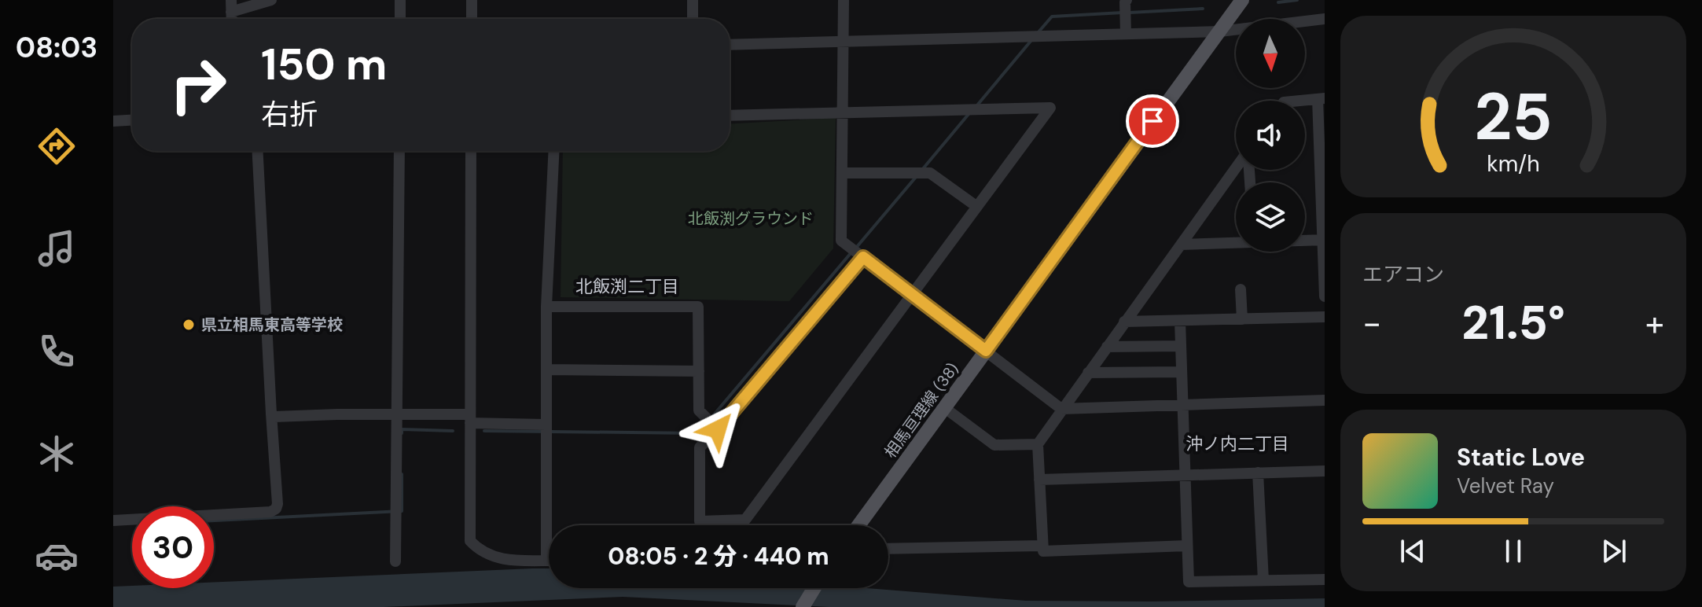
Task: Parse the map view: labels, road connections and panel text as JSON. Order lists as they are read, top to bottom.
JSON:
{
  "streets": {
    "main road": ["相馬亘理線 (38)"]
  },
  "districts": ["北飯渕二丁目", "沖ノ内二丁目"],
  "parks": ["北飯渕グラウンド"],
  "places": ["県立相馬東高等学校"],
  "north": "bottom",
  "page": {
    "tabs": "08:03",
    "turn": ["150 m", "右折"],
    "tile": "エアコン",
    "heat": ["−", "21.5°", "+"],
    "song": ["Static Love", "Velvet Ray"],
    "limit": "30",
    "trip": "08:05 · 2 分 · 440 m",
    "gauge": ["25", "km/h"]
  }
}
